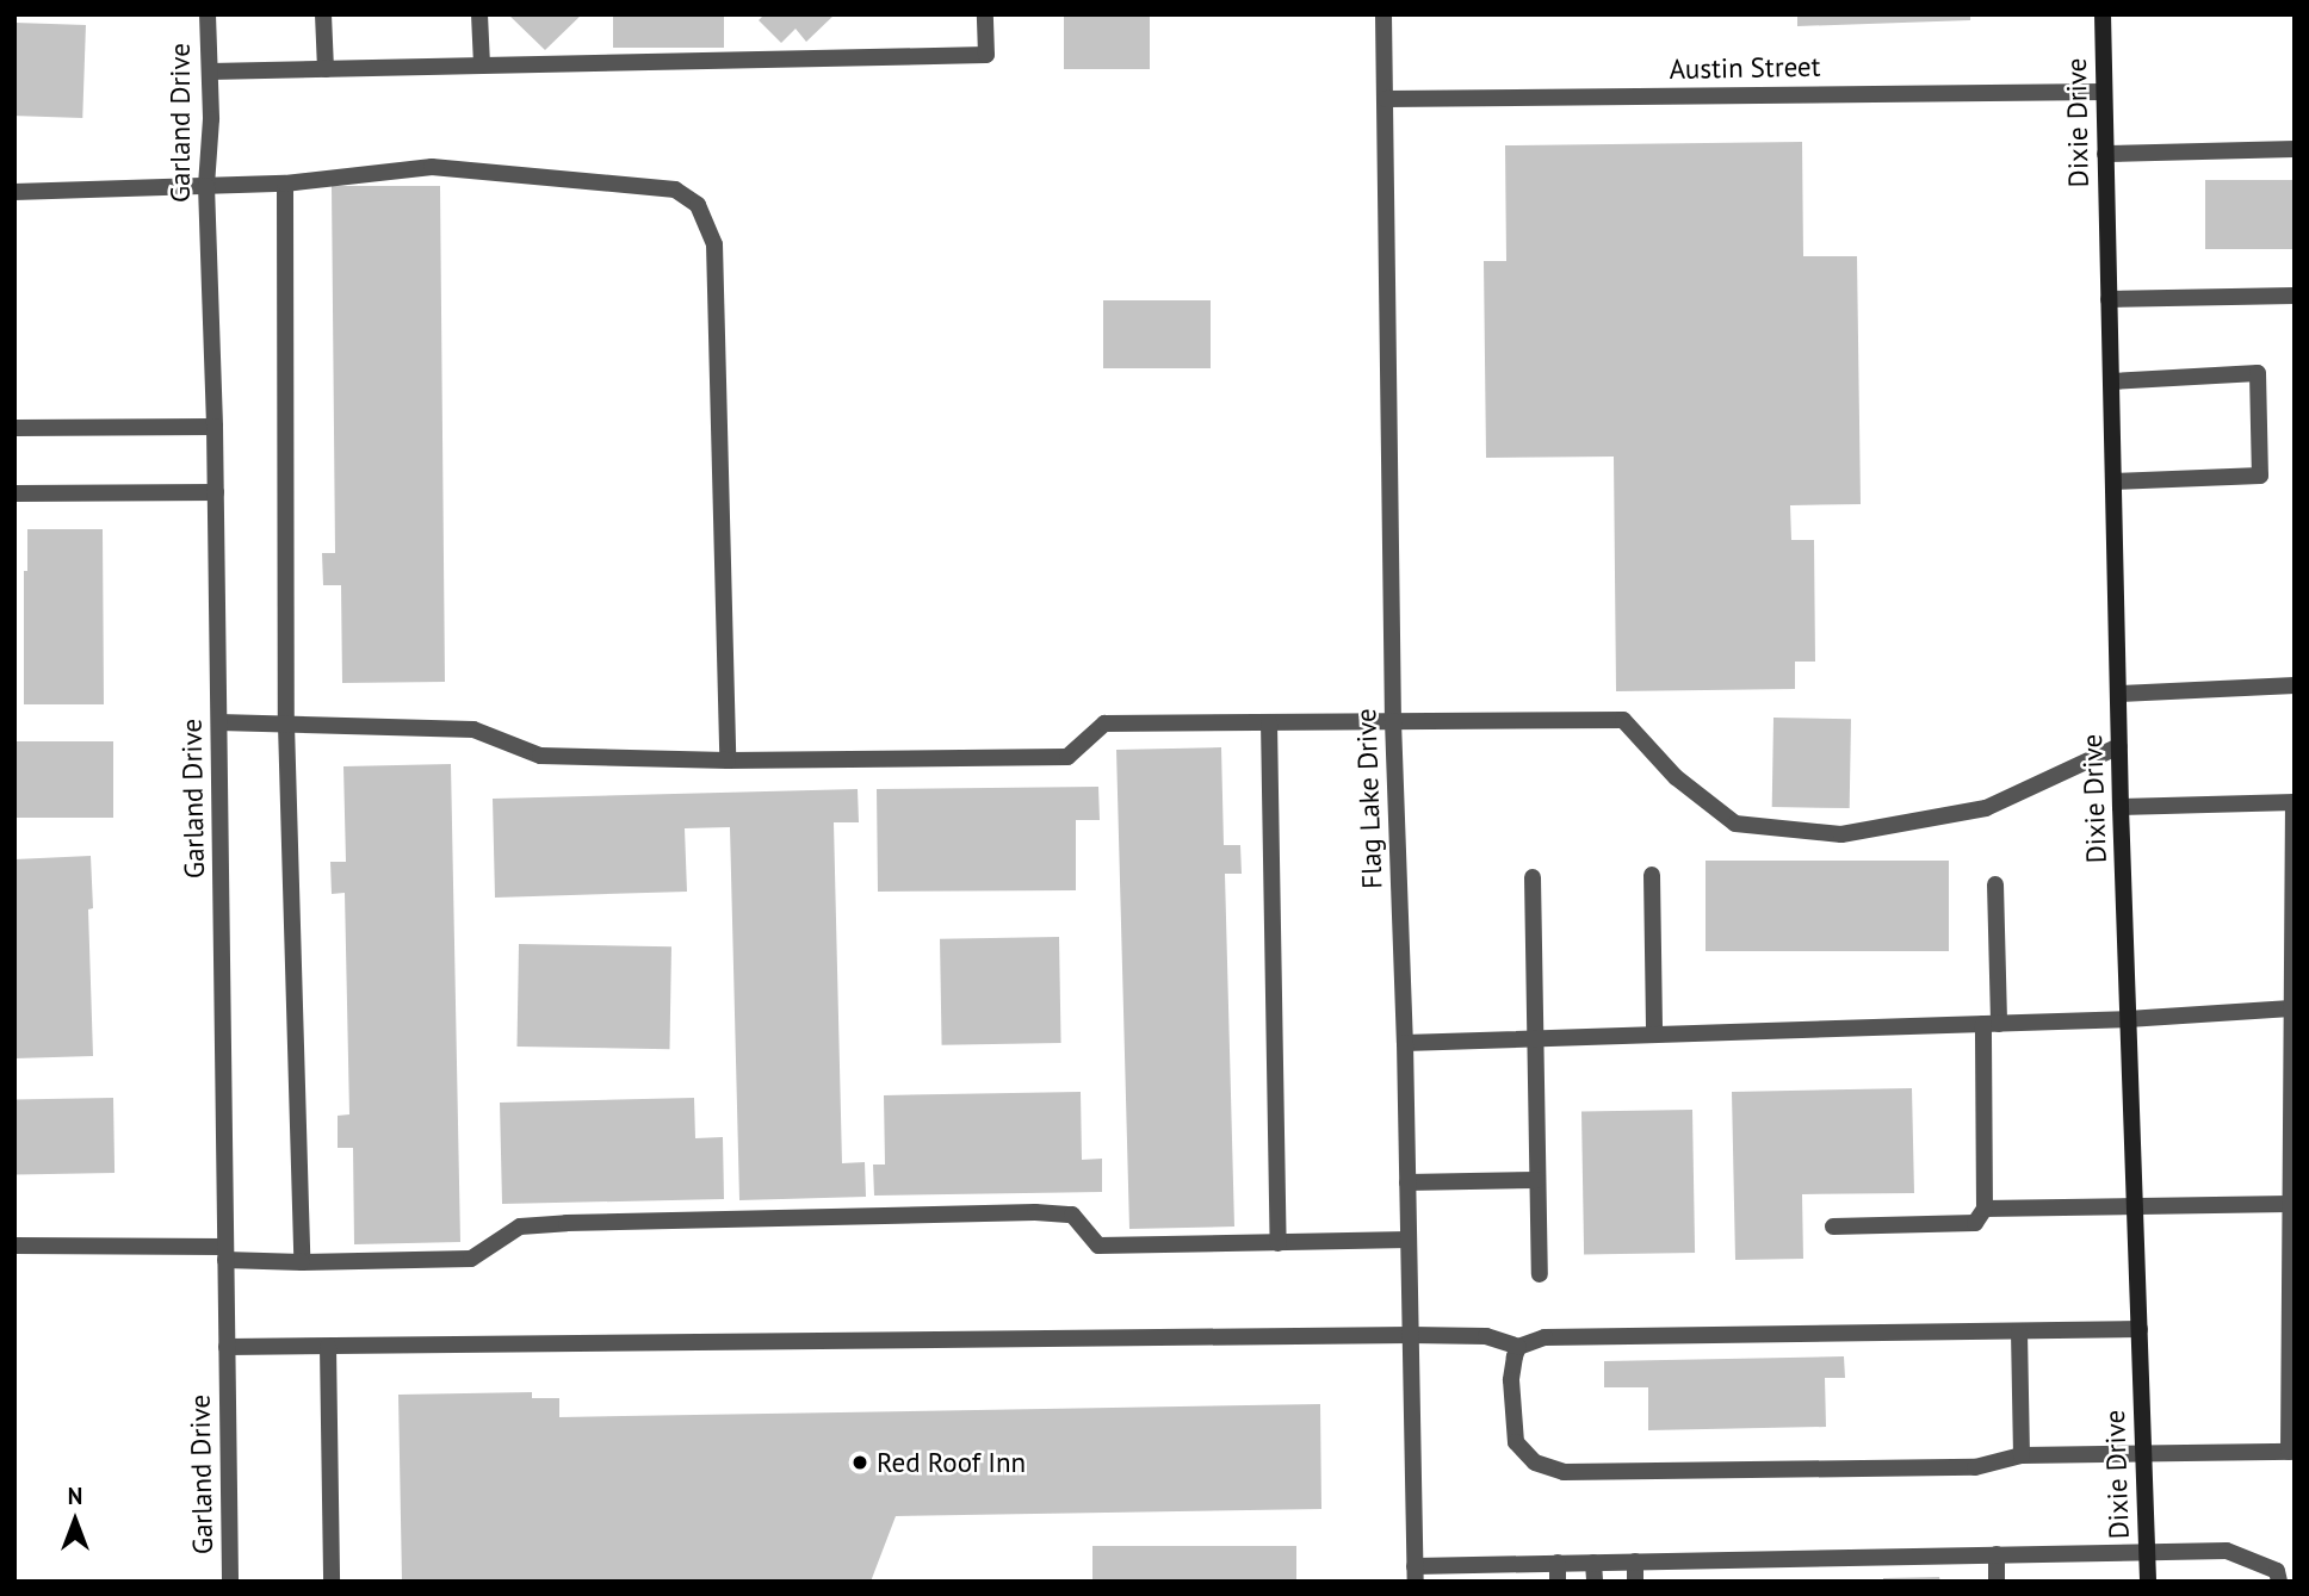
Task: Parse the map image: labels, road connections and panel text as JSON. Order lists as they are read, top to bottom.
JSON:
{
  "streets": {
    "main road": ["Dixie Drive"],
    "street": ["Austin Street", "Garland Drive", "Flag Lake Drive"]
  },
  "crossings": [
    ["Austin Street", "Dixie Drive"],
    ["Austin Street", "Flag Lake Drive"]
  ],
  "places": ["Red Roof Inn"],
  "north": "top"
}
